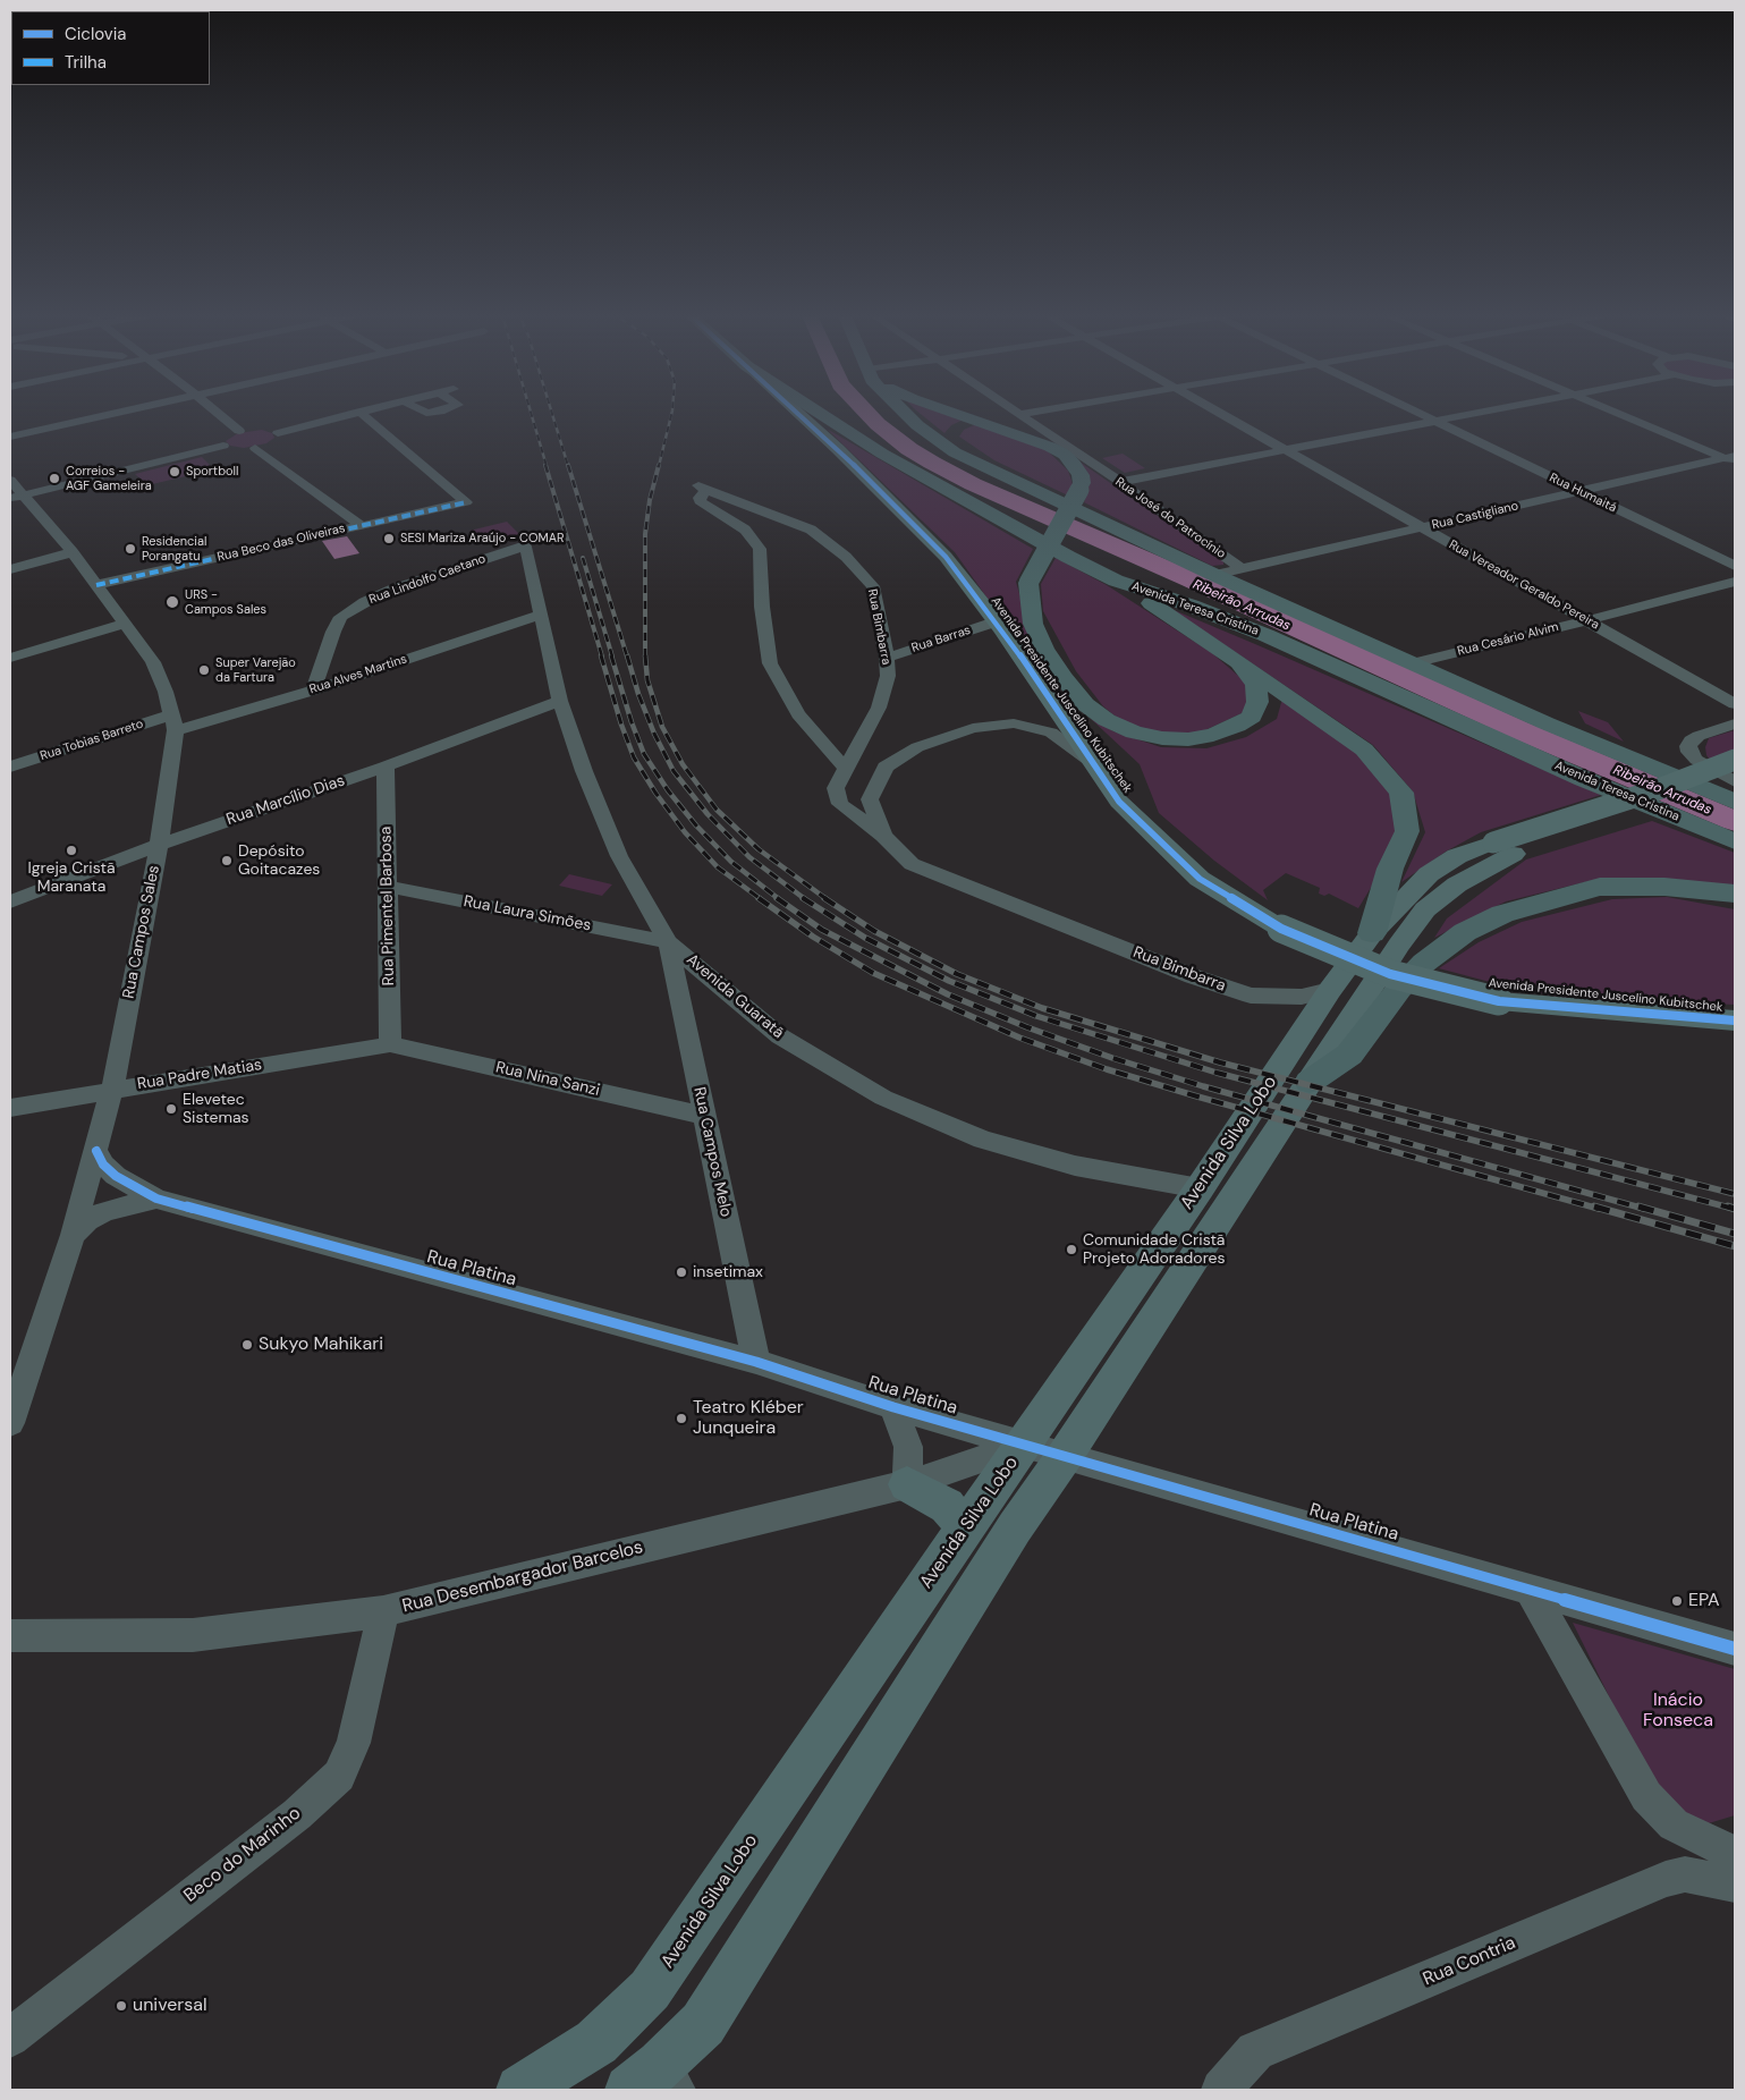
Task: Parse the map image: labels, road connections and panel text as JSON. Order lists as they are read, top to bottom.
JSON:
{
  "streets": {
    "highway": ["Avenida Teresa Cristina"],
    "main road": ["Avenida Presidente Juscelino Kubitschek", "Avenida Silva Lobo"],
    "street": [
      "Rua Humaitá",
      "Rua Castigliano",
      "Rua José do Patrocínio",
      "Rua Beco das Oliveiras",
      "Rua Lindolfo Caetano",
      "Rua Vereador Geraldo Pereira",
      "Rua Bimbarra",
      "Rua Barras",
      "Rua Cesário Alvim",
      "Rua Alves Martins",
      "Rua Tobias Barreto",
      "Rua Marcílio Dias",
      "Rua Pimentel Barbosa",
      "Rua Laura Simões",
      "Rua Campos Sales",
      "Avenida Guaratã",
      "Rua Padre Matias",
      "Rua Nina Sanzi",
      "Rua Campos Melo",
      "Rua Platina",
      "Rua Desembargador Barcelos",
      "Beco do Marinho",
      "Rua Contria"
    ]
  },
  "crossings": [
    ["Rua Humaitá", "Rua Castigliano"],
    ["Rua Castigliano", "Rua José do Patrocínio"],
    ["Rua Castigliano", "Rua Vereador Geraldo Pereira"],
    ["Rua Beco das Oliveiras", "Rua Campos Sales"],
    ["Rua Lindolfo Caetano", "Rua Alves Martins"],
    ["Rua Lindolfo Caetano", "Avenida Guaratã"],
    ["Rua Vereador Geraldo Pereira", "Rua Cesário Alvim"],
    ["Rua Bimbarra", "Rua Barras"],
    ["Rua Bimbarra", "Avenida Presidente Juscelino Kubitschek"],
    ["Rua Bimbarra", "Avenida Silva Lobo"],
    ["Rua Barras", "Avenida Presidente Juscelino Kubitschek"],
    ["Rua Alves Martins", "Rua Tobias Barreto"],
    ["Rua Alves Martins", "Rua Campos Sales"],
    ["Rua Alves Martins", "Avenida Guaratã"],
    ["Rua Tobias Barreto", "Rua Campos Sales"],
    ["Rua Marcílio Dias", "Rua Pimentel Barbosa"],
    ["Rua Marcílio Dias", "Rua Campos Sales"],
    ["Rua Marcílio Dias", "Avenida Guaratã"],
    ["Rua Pimentel Barbosa", "Rua Laura Simões"],
    ["Rua Pimentel Barbosa", "Rua Padre Matias"],
    ["Rua Pimentel Barbosa", "Rua Nina Sanzi"],
    ["Rua Laura Simões", "Avenida Guaratã"],
    ["Rua Laura Simões", "Rua Campos Melo"],
    ["Rua Campos Sales", "Rua Padre Matias"],
    ["Rua Campos Sales", "Rua Platina"],
    ["Avenida Guaratã", "Avenida Silva Lobo"],
    ["Avenida Guaratã", "Rua Campos Melo"],
    ["Rua Padre Matias", "Rua Nina Sanzi"],
    ["Rua Nina Sanzi", "Rua Campos Melo"],
    ["Avenida Silva Lobo", "Rua Platina"],
    ["Avenida Silva Lobo", "Rua Desembargador Barcelos"],
    ["Rua Campos Melo", "Rua Platina"],
    ["Rua Platina", "Rua Desembargador Barcelos"],
    ["Rua Desembargador Barcelos", "Beco do Marinho"]
  ],
  "water": ["Ribeirão Arrudas"],
  "parks": ["Inácio Fonseca"],
  "places": [
    "Sportboll",
    "Correios - AGF Gameleira",
    "SESI Mariza Araújo - COMAR",
    "Residencial Porangatu",
    "URS - Campos Sales",
    "Super Varejão da Fartura",
    "Igreja Cristã Maranata",
    "Depósito Goitacazes",
    "Elevetec Sistemas",
    "Comunidade Cristã Projeto Adoradores",
    "insetimax",
    "Sukyo Mahikari",
    "Teatro Kléber Junqueira",
    "EPA",
    "universal"
  ],
  "legend": ["Ciclovia", "Trilha"]
}
